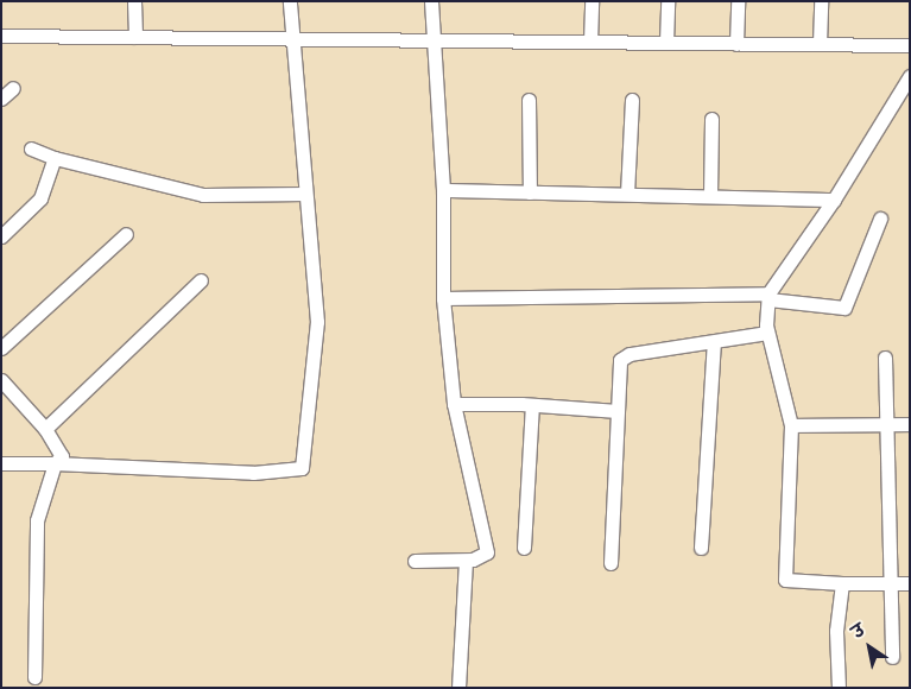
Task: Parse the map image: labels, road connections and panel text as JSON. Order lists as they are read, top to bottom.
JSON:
{
  "north": "top left"
}
